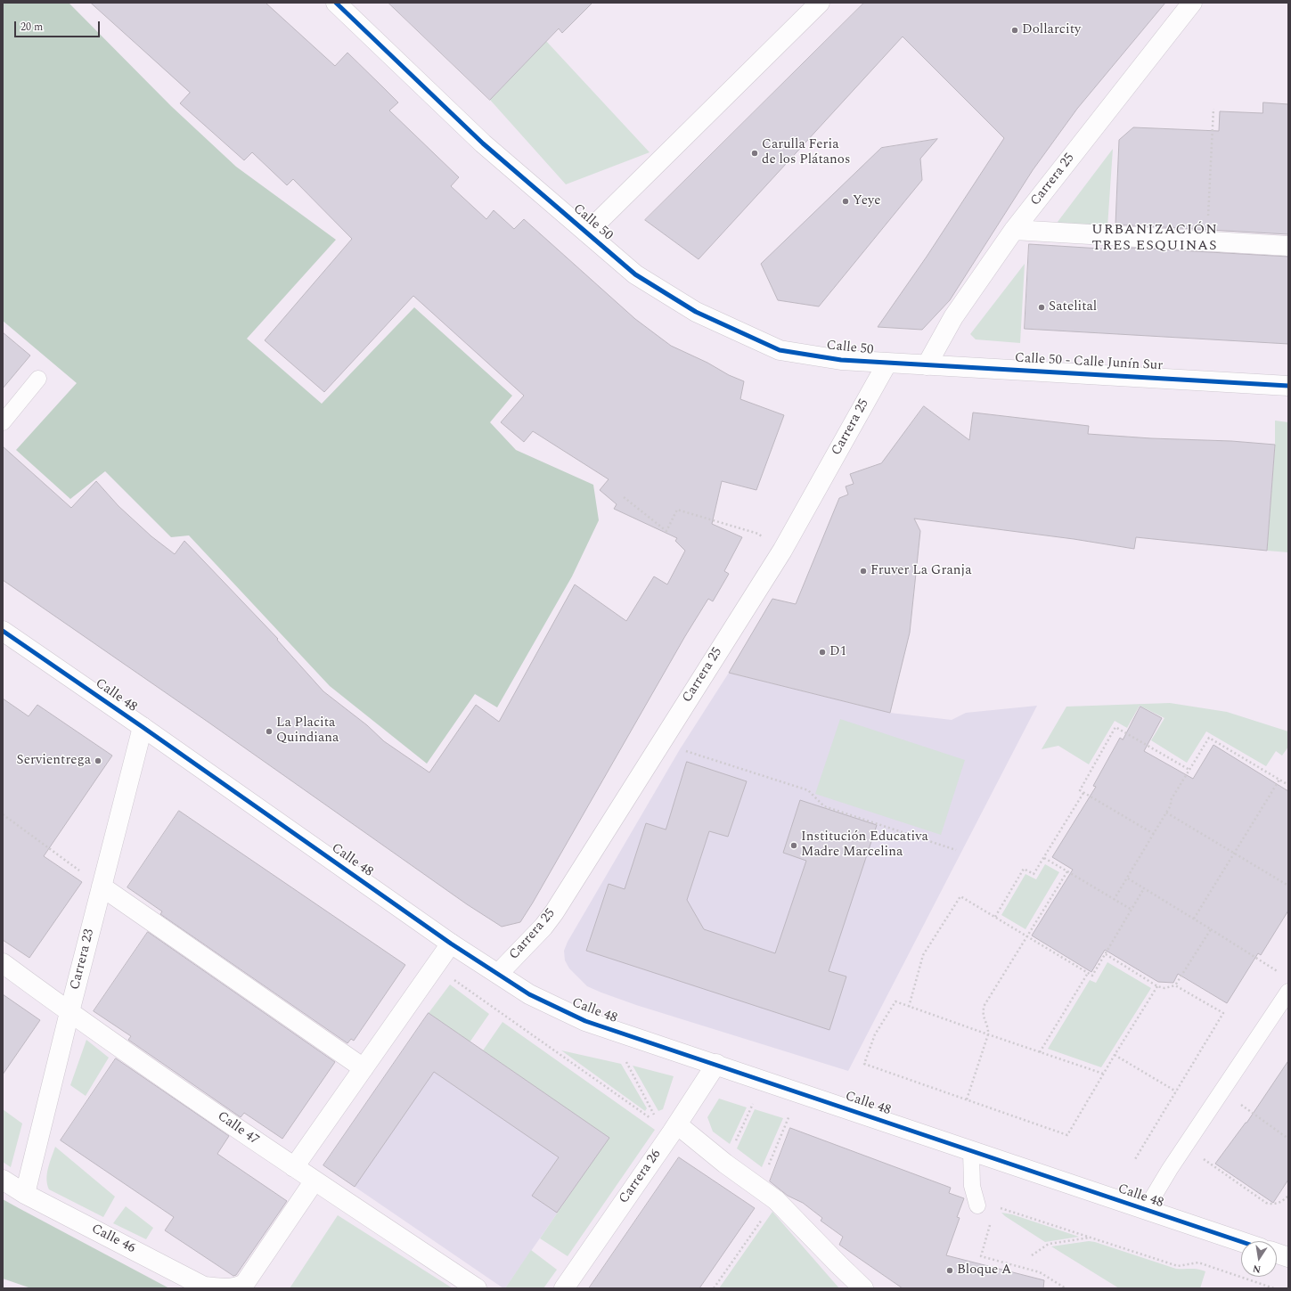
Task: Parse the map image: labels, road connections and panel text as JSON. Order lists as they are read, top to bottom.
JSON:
{
  "streets": {
    "street": [
      "Carrera 25",
      "Calle 50",
      "Calle 50 - Calle Junín Sur",
      "Calle 48",
      "Carrera 23",
      "Calle 47",
      "Carrera 26",
      "Calle 46"
    ]
  },
  "crossings": [
    ["Carrera 25", "Calle 50"],
    ["Carrera 25", "Calle 50 - Calle Junín Sur"],
    ["Carrera 25", "Calle 48"],
    ["Calle 50", "Calle 50 - Calle Junín Sur"],
    ["Calle 48", "Carrera 23"],
    ["Calle 48", "Carrera 26"],
    ["Carrera 23", "Calle 47"],
    ["Carrera 23", "Calle 46"],
    ["Calle 47", "Calle 46"]
  ],
  "districts": ["URBANIZACIÓN TRES ESQUINAS"],
  "places": [
    "Dollarcity",
    "Carulla Feria de los Plátanos",
    "Yeye",
    "Satelital",
    "Fruver La Granja",
    "D1",
    "La Placita Quindiana",
    "Servientrega",
    "Institución Educativa Madre Marcelina",
    "Bloque A"
  ],
  "scale_bar": "20 m",
  "north": "bottom"
}
